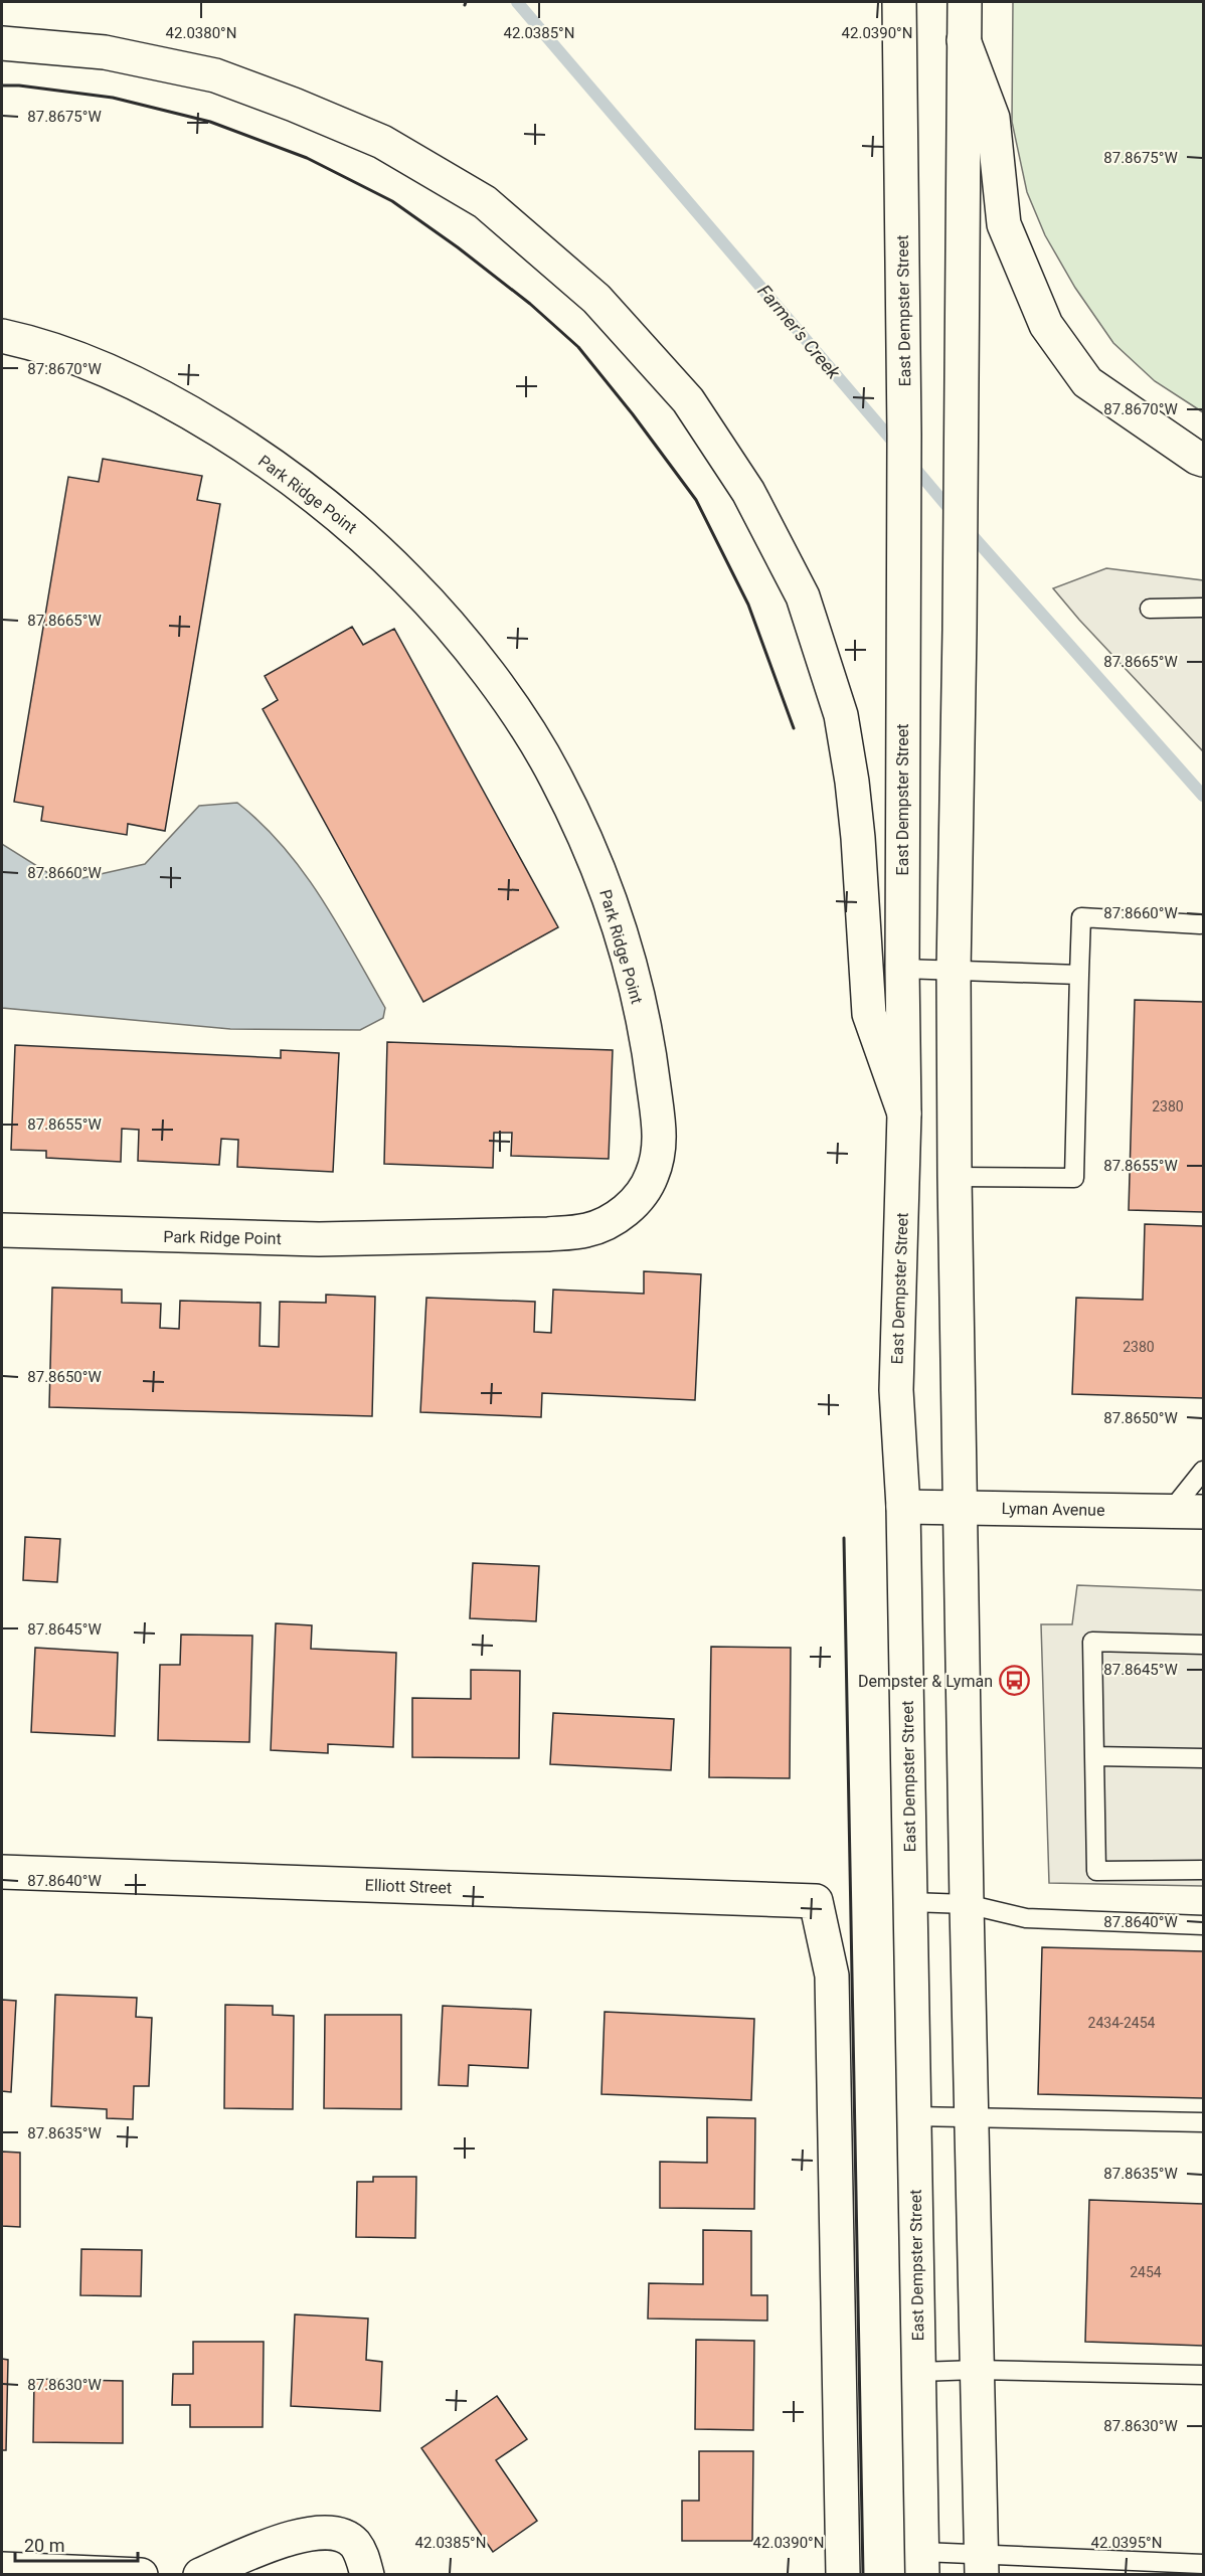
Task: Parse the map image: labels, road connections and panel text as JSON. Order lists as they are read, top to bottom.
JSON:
{
  "streets": {
    "main road": [
      "East Dempster Street",
      "Park Ridge Point",
      "Lyman Avenue",
      "Elliott Street"
    ]
  },
  "crossings": [
    ["East Dempster Street", "Lyman Avenue"]
  ],
  "water": ["Farmer's Creek"],
  "places": {
    "bus stop": ["Dempster & Lyman"]
  },
  "house_numbers": [
    "2380",
    "2380",
    "2434-2454",
    "2454"
  ],
  "scale_bar": "20 m",
  "coordinates": [
    "42.0380°N",
    "42.0385°N",
    "42.0390°N",
    "87.8675°W",
    "87.8670°W",
    "87.8665°W",
    "87.8660°W",
    "87.8655°W",
    "87.8650°W",
    "87.8645°W",
    "87.8640°W",
    "87.8635°W",
    "87.8630°W",
    "42.0395°N"
  ]
}
